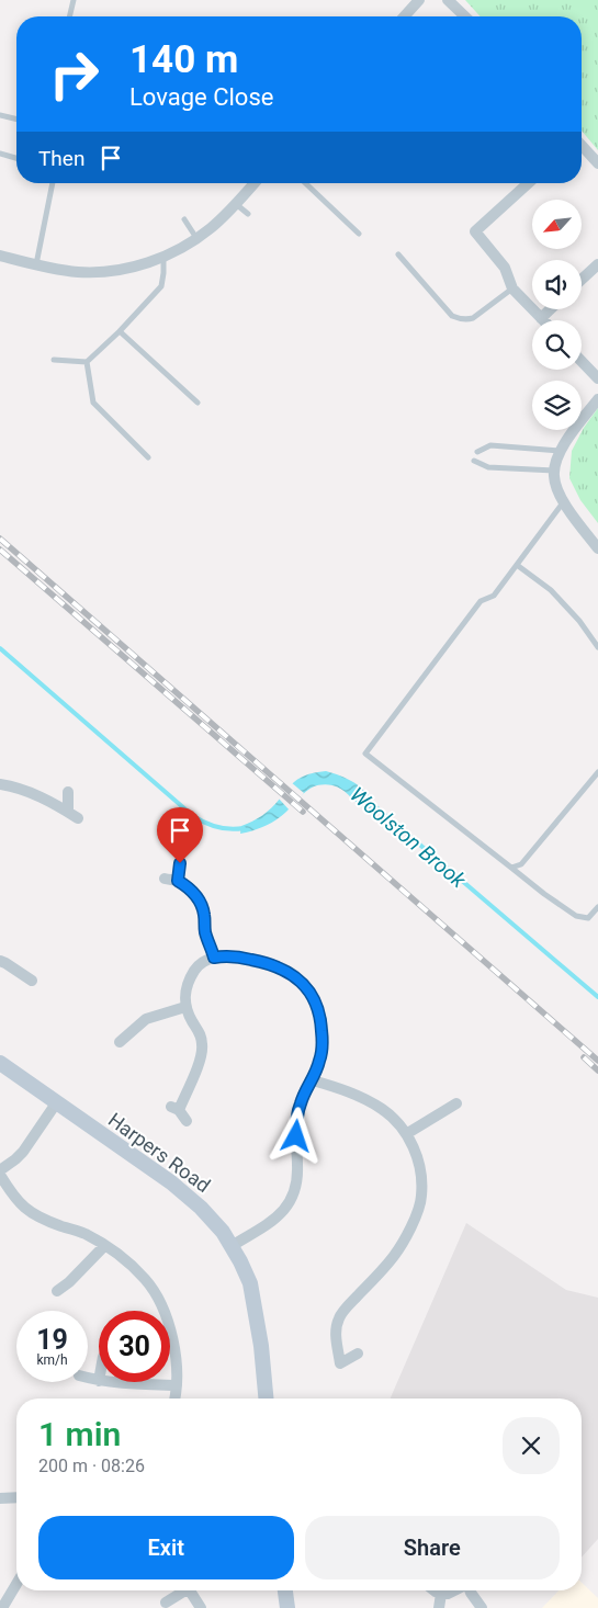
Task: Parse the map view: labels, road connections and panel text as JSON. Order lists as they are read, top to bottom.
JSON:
{
  "streets": {
    "street": ["Harpers Road"]
  },
  "water": ["Woolston Brook"],
  "north": "bottom left",
  "page": {
    "turn": ["140 m", "Lovage Close"],
    "then": "Then",
    "speed": "19 km/h",
    "limit": "30",
    "heading": ["1 min", "200 m · 08:26"],
    "buttons": ["Exit", "Share"]
  }
}
